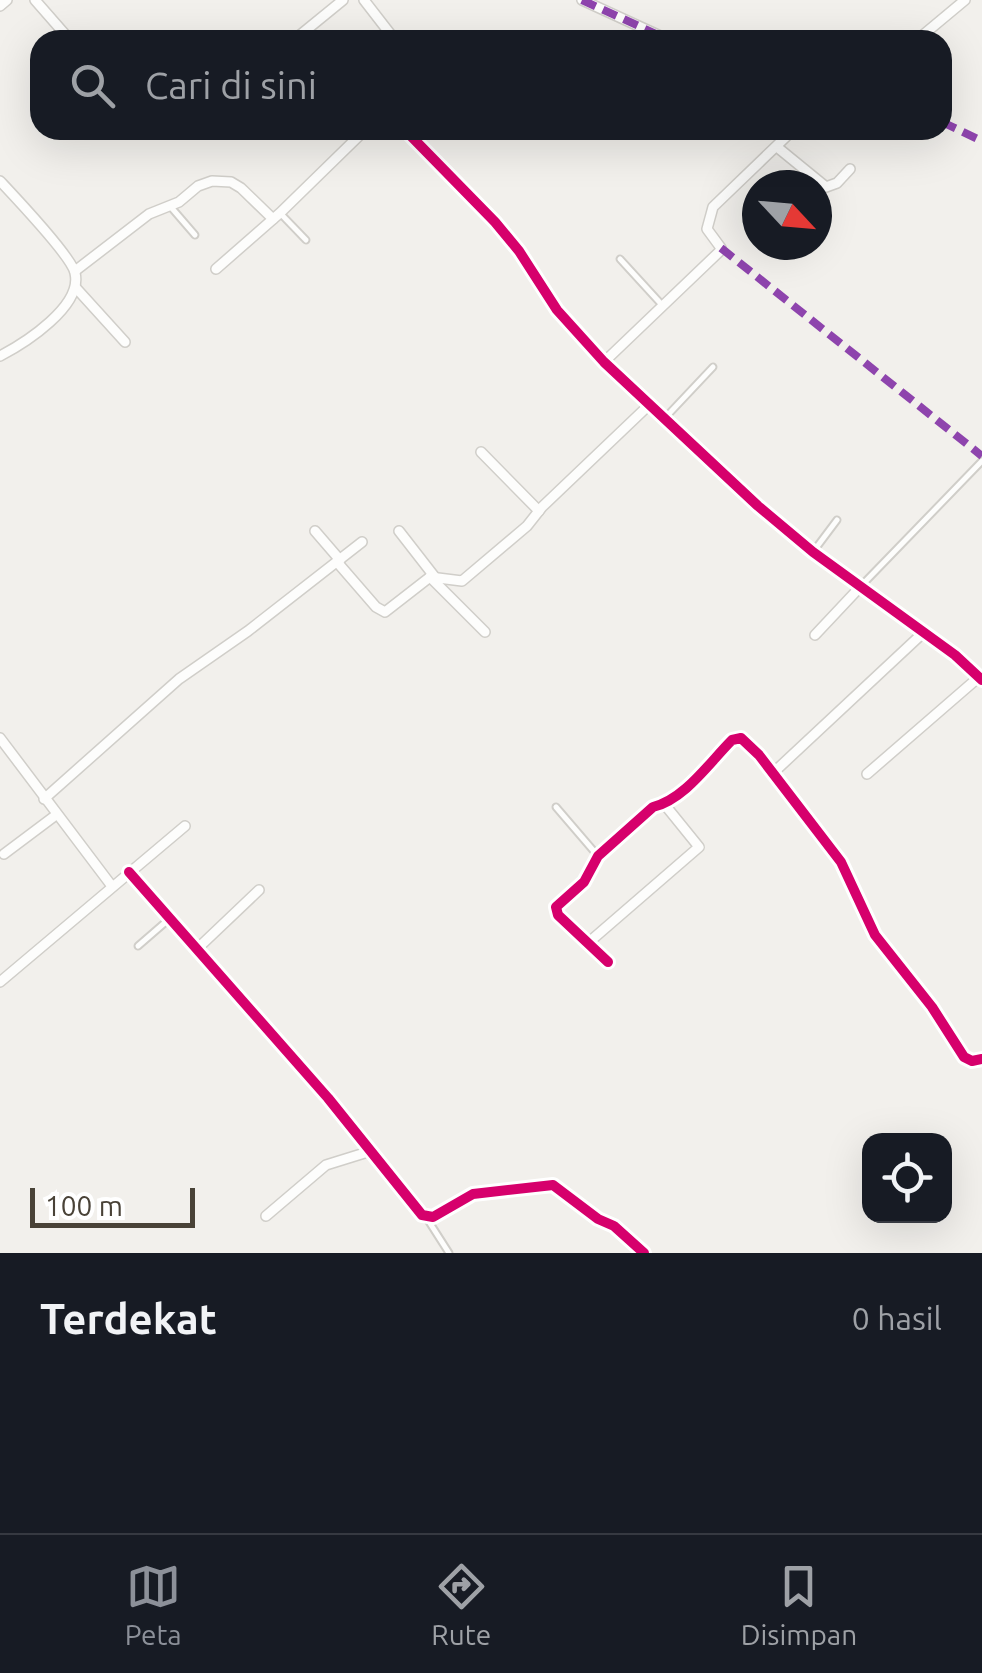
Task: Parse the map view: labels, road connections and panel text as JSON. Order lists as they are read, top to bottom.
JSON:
{
  "scale_bar": "100 m",
  "north": "bottom right",
  "page": {
    "search": "Cari di sini",
    "scale": "100 m",
    "heading": ["Terdekat", "0 hasil"],
    "nav": ["Peta", "Rute", "Disimpan"]
  }
}
